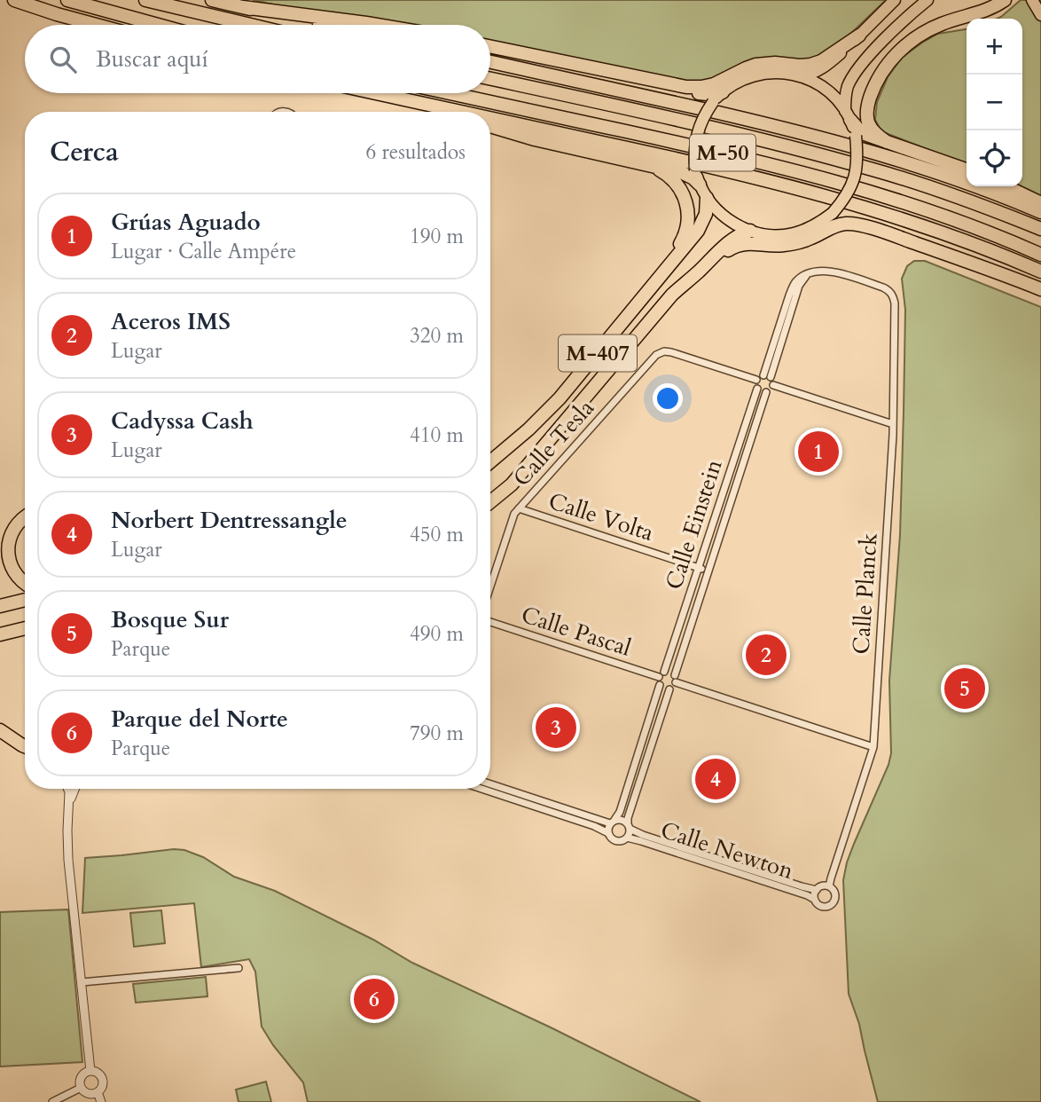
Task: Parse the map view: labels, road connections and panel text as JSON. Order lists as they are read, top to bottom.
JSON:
{
  "streets": {
    "highway": ["M-50", "M-407"],
    "street": [
      "Calle Tesla",
      "Calle Volta",
      "Calle Einstein",
      "Calle Planck",
      "Calle Pascal",
      "Calle Newton"
    ]
  },
  "crossings": [
    ["Calle Tesla", "Calle Volta"],
    ["Calle Tesla", "Calle Einstein"],
    ["Calle Tesla", "Calle Planck"],
    ["Calle Volta", "Calle Einstein"],
    ["Calle Einstein", "Calle Planck"],
    ["Calle Einstein", "Calle Pascal"],
    ["Calle Planck", "Calle Newton"]
  ],
  "page": {
    "map_buttons": ["+", "−"],
    "search": "Buscar aquí",
    "heading": ["Cerca", "6 resultados"],
    "list": [
      {
        "mark": "1",
        "name": "Grúas Aguado",
        "note": "Lugar · Calle Ampére",
        "value": "190 m"
      },
      {
        "mark": "2",
        "name": "Aceros IMS",
        "note": "Lugar",
        "value": "320 m"
      },
      {
        "mark": "3",
        "name": "Cadyssa Cash",
        "note": "Lugar",
        "value": "410 m"
      },
      {
        "mark": "4",
        "name": "Norbert Dentressangle",
        "note": "Lugar",
        "value": "450 m"
      },
      {
        "mark": "5",
        "name": "Bosque Sur",
        "note": "Parque",
        "value": "490 m"
      },
      {
        "mark": "6",
        "name": "Parque del Norte",
        "note": "Parque",
        "value": "790 m"
      }
    ],
    "pins": [
      "1",
      "2",
      "5",
      "3",
      "4",
      "6"
    ]
  }
}
